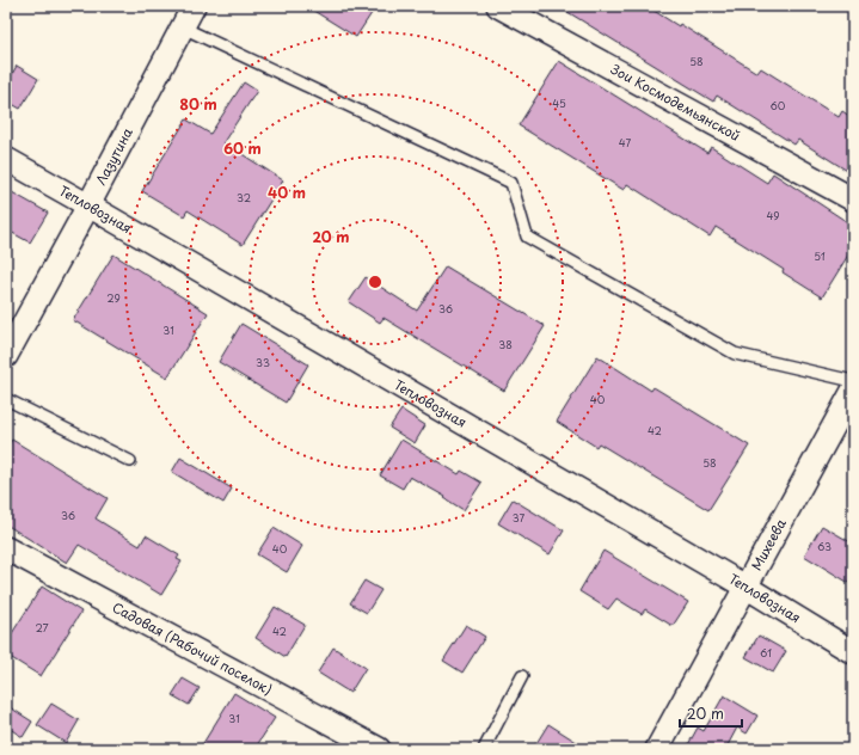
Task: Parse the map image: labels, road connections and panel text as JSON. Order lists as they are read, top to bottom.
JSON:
{
  "streets": {
    "street": [
      "Зои Космодемьянской",
      "Лазутина",
      "Тепловозная",
      "Михеева",
      "Садовая (Рабочий поселок)"
    ]
  },
  "crossings": [
    ["Лазутина", "Тепловозная"],
    ["Тепловозная", "Михеева"]
  ],
  "house_numbers": [
    "58",
    "45",
    "60",
    "47",
    "32",
    "49",
    "51",
    "29",
    "36",
    "31",
    "38",
    "33",
    "40",
    "42",
    "58",
    "36",
    "37",
    "63",
    "40",
    "27",
    "42",
    "61",
    "31"
  ],
  "scale_bar": "20 m",
  "rings": [
    "80 m",
    "60 m",
    "40 m",
    "20 m"
  ]
}
